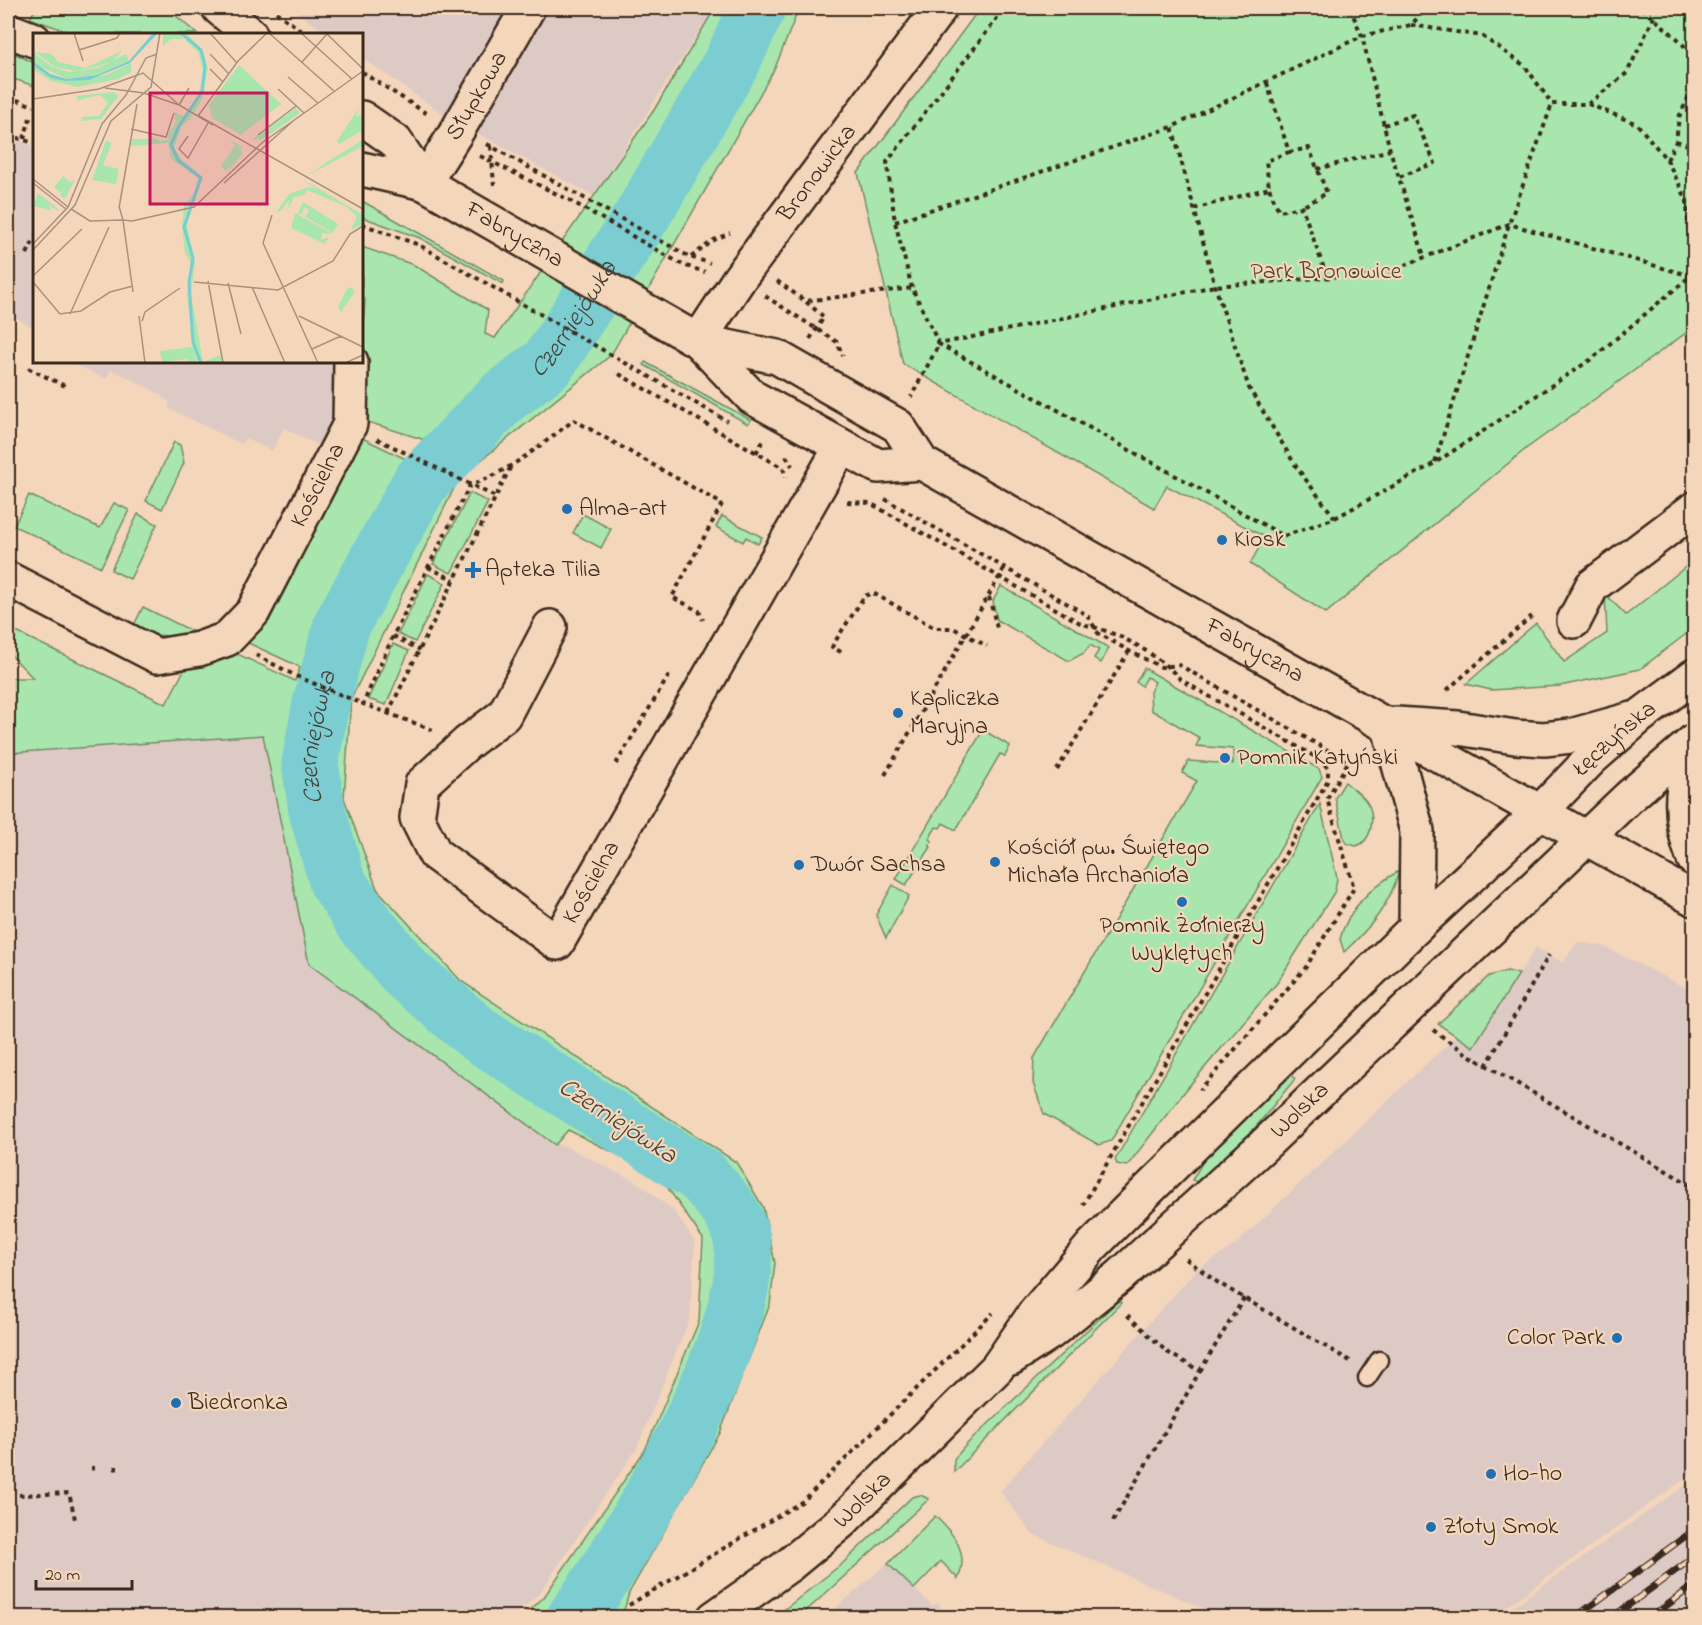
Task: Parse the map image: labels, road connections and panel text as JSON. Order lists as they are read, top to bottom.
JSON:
{
  "streets": {
    "street": [
      "Słupkowa",
      "Bronowicka",
      "Fabryczna",
      "Kościelna",
      "Łęczyńska",
      "Wolska"
    ]
  },
  "crossings": [
    ["Słupkowa", "Fabryczna"],
    ["Bronowicka", "Fabryczna"],
    ["Fabryczna", "Kościelna"],
    ["Fabryczna", "Łęczyńska"],
    ["Fabryczna", "Wolska"],
    ["Łęczyńska", "Wolska"]
  ],
  "water": ["Czerniejówka"],
  "parks": ["Park Bronowice"],
  "places": {
    "other": [
      "Alma-art",
      "Kiosk",
      "Kapliczka Maryjna",
      "Pomnik Katyński",
      "Kościół pw. Świętego Michała Archanioła",
      "Dwór Sachsa",
      "Pomnik Żołnierzy Wyklętych",
      "Color Park",
      "Biedronka",
      "Ho-ho",
      "Złoty Smok"
    ],
    "health": ["Apteka Tilia"]
  },
  "scale_bar": "20 m"
}
